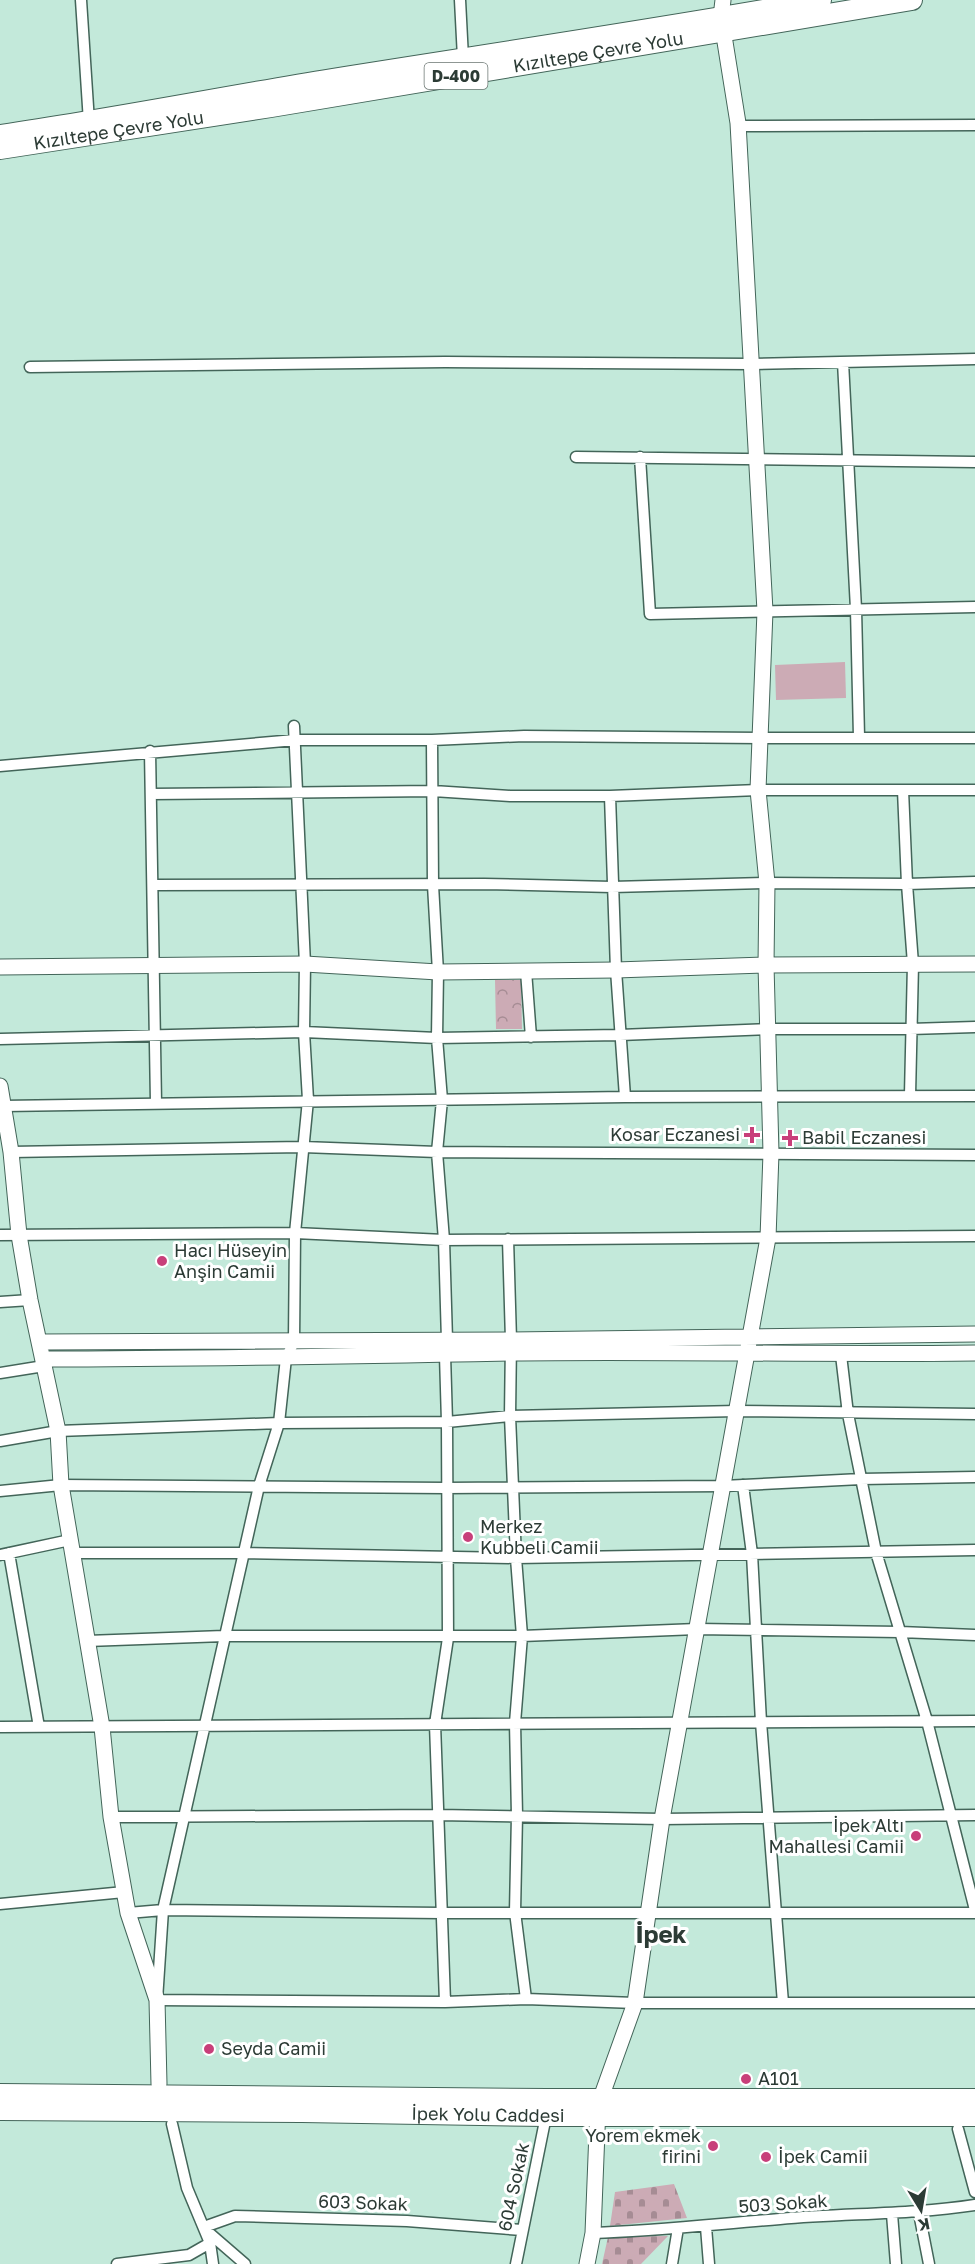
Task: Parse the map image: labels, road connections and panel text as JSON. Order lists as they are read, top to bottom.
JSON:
{
  "streets": {
    "highway": ["Kızıltepe Çevre Yolu", "D-400", "İpek Yolu Caddesi"],
    "street": ["604 Sokak", "603 Sokak", "503 Sokak"]
  },
  "crossings": [
    ["İpek Yolu Caddesi", "604 Sokak"],
    ["604 Sokak", "603 Sokak"]
  ],
  "districts": ["İpek"],
  "places": {
    "health": ["Kosar Eczanesi", "Babil Eczanesi"],
    "other": [
      "Hacı Hüseyin Anşin Camii",
      "Merkez Kubbeli Camii",
      "İpek Altı Mahallesi Camii",
      "Seyda Camii",
      "A101",
      "Yorem ekmek firini",
      "İpek Camii"
    ]
  },
  "north": "bottom"
}
